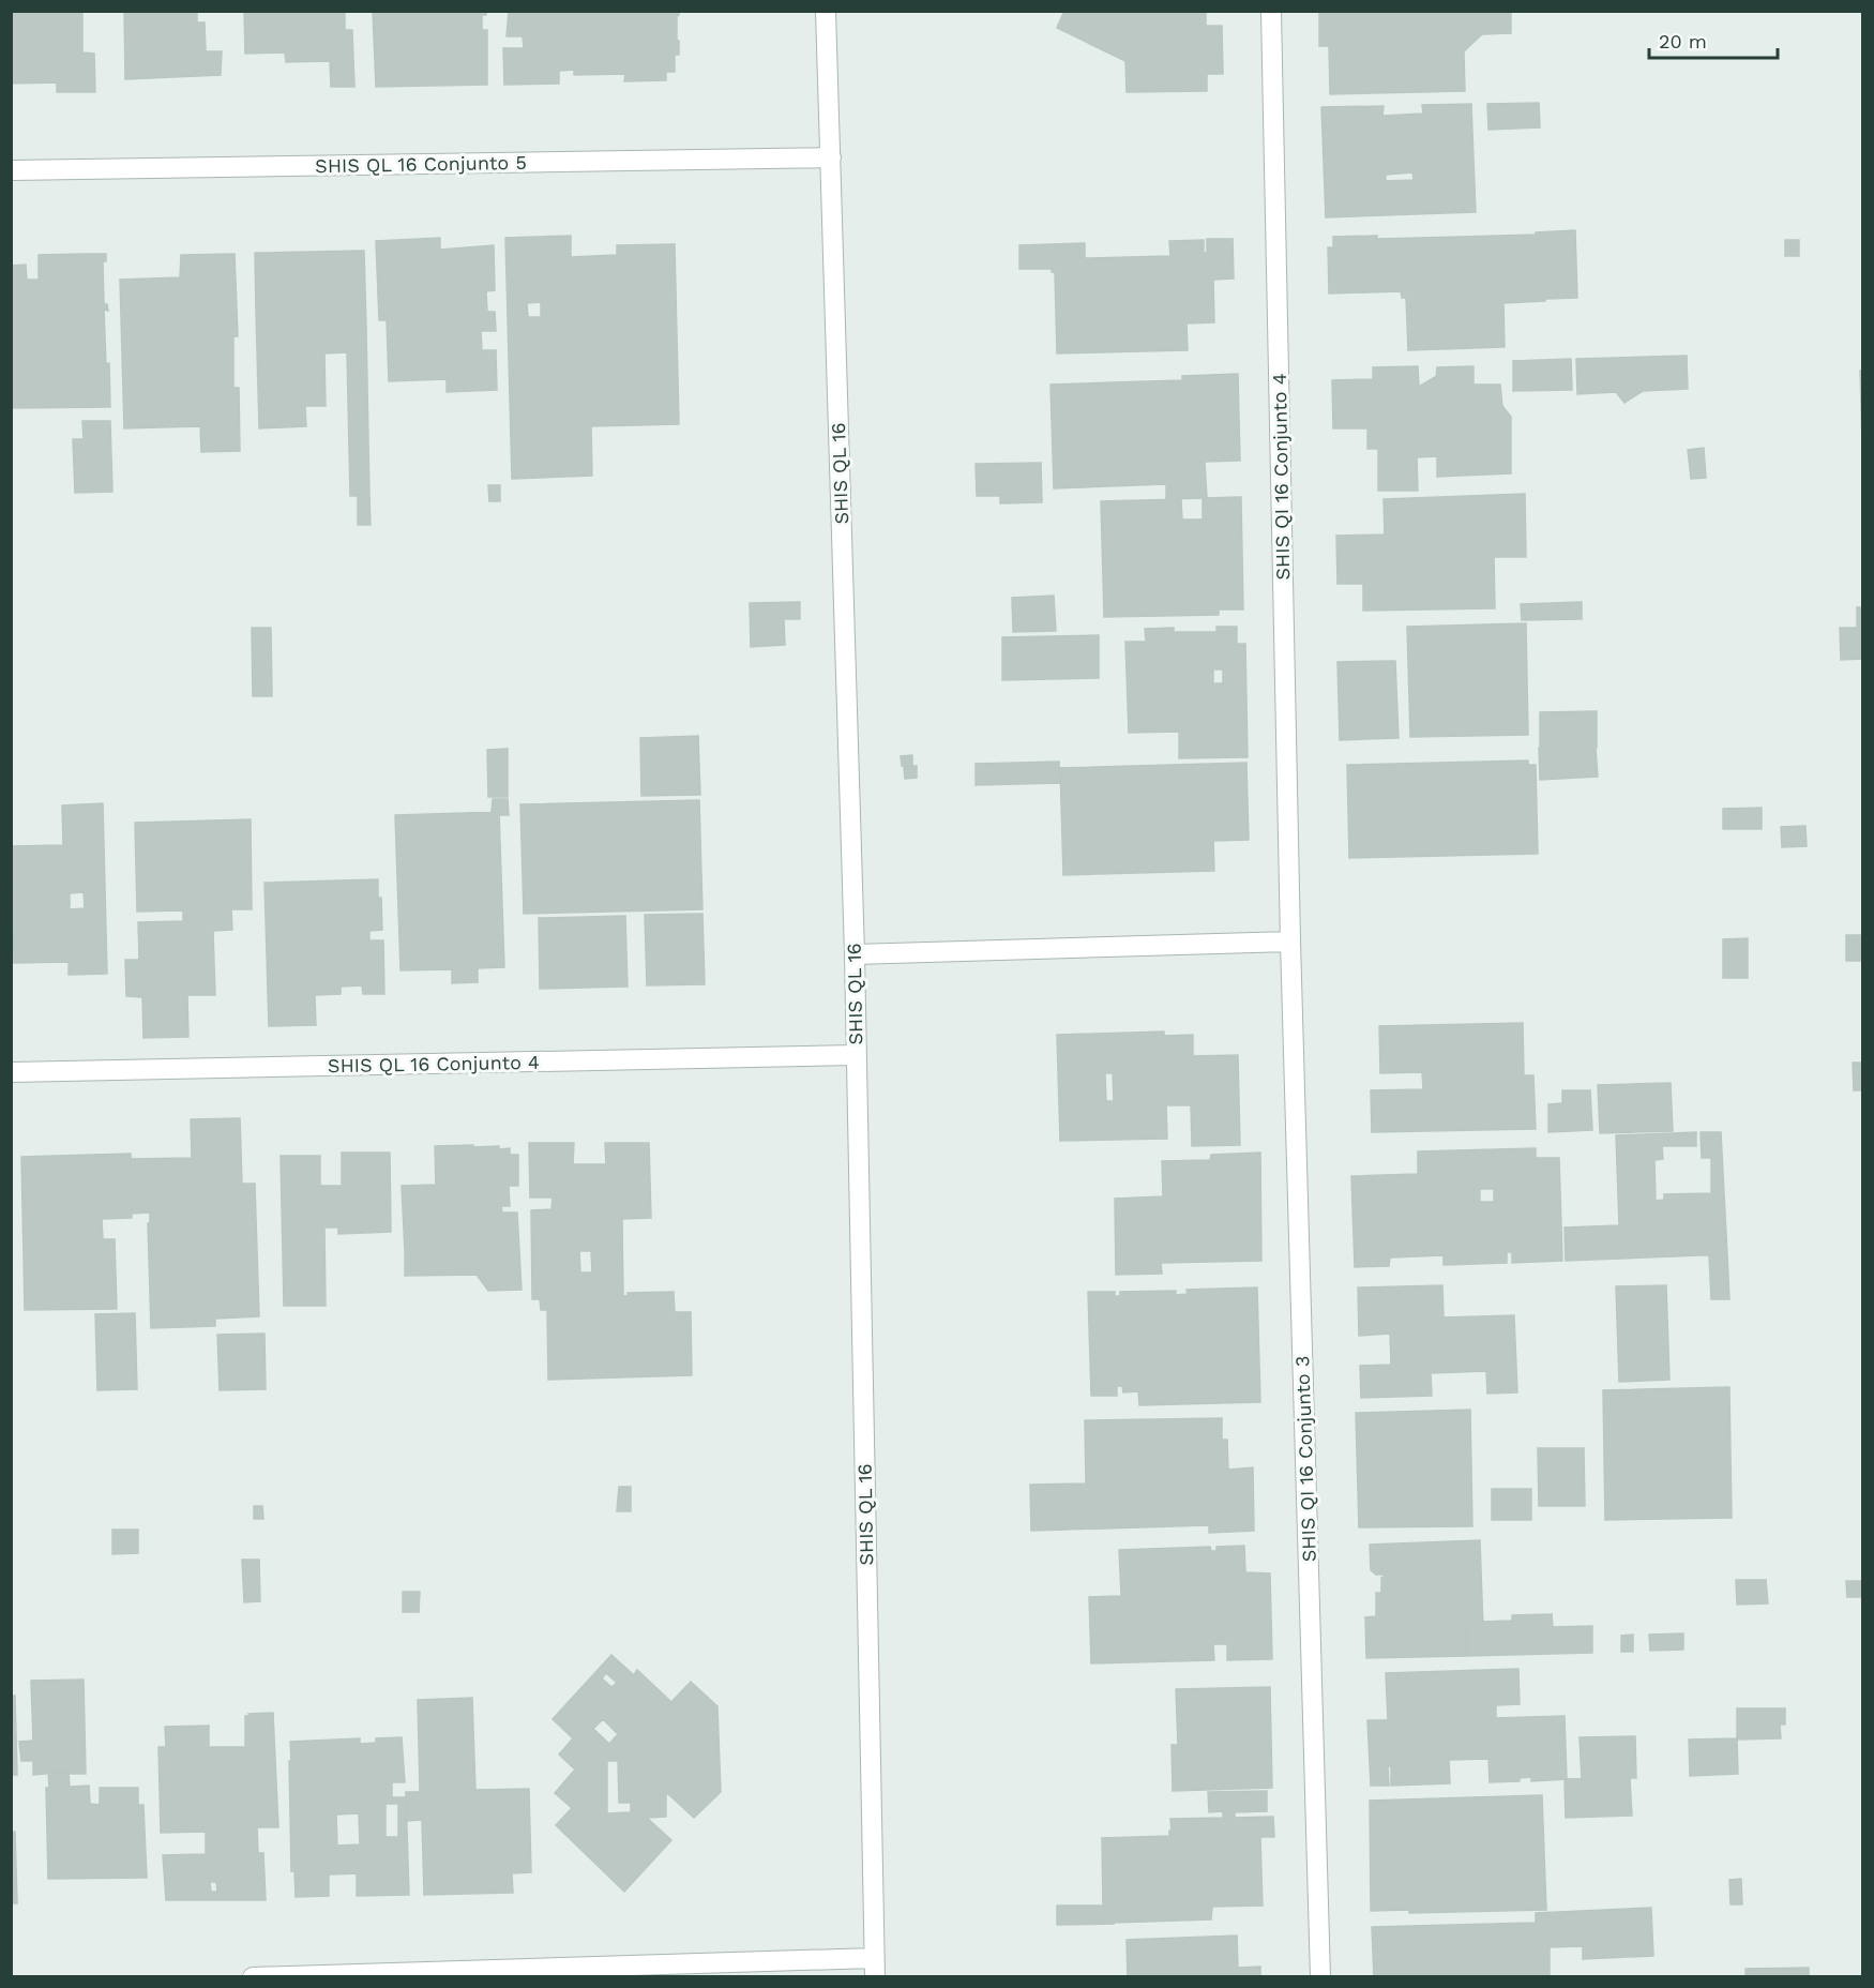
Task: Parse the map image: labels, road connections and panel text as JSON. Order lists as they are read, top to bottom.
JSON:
{
  "streets": {
    "street": [
      "SHIS QL 16 Conjunto 5",
      "SHIS QL 16",
      "SHIS QI 16 Conjunto 4",
      "SHIS QL 16 Conjunto 4",
      "SHIS QI 16 Conjunto 3"
    ]
  },
  "crossings": [
    ["SHIS QL 16 Conjunto 5", "SHIS QL 16"],
    ["SHIS QL 16", "SHIS QL 16 Conjunto 4"],
    ["SHIS QI 16 Conjunto 4", "SHIS QI 16 Conjunto 3"]
  ],
  "scale_bar": "20 m"
}
